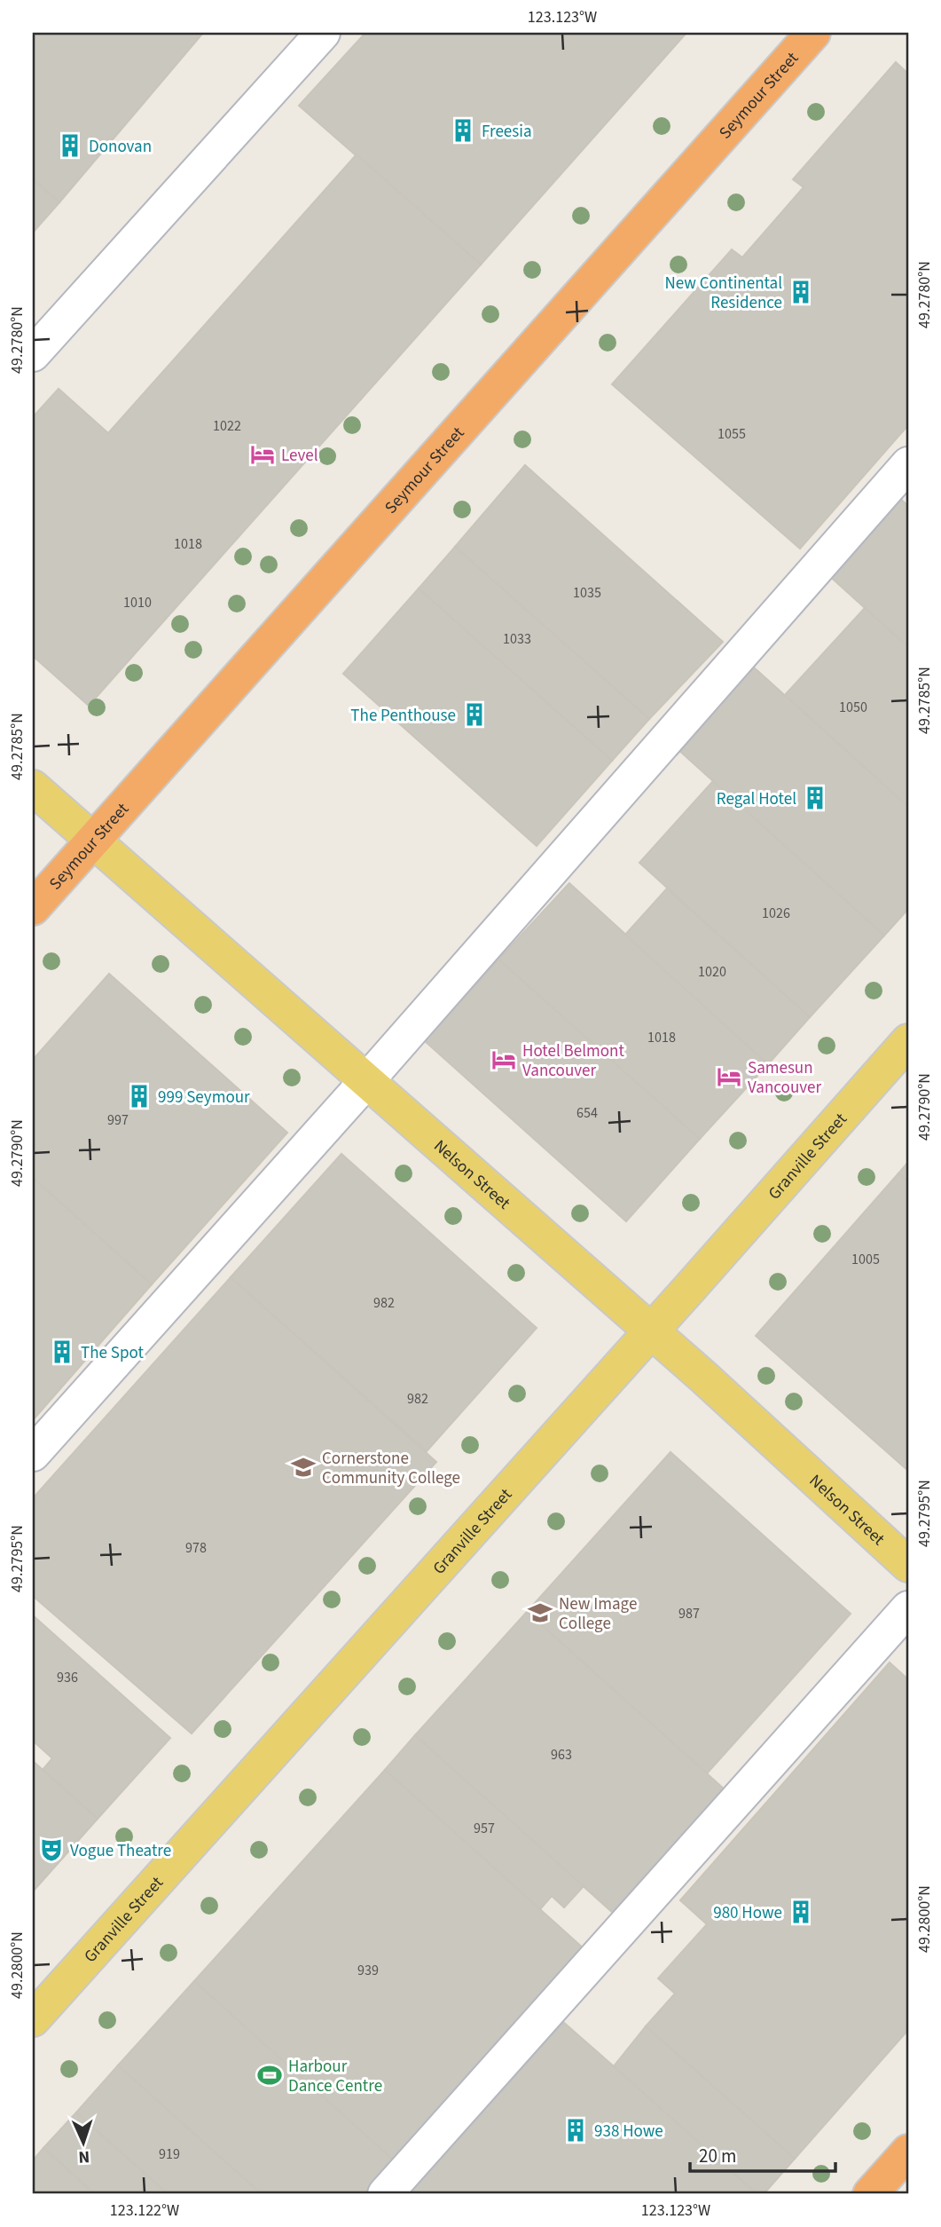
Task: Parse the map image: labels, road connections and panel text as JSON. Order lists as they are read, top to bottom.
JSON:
{
  "streets": {
    "highway": ["Seymour Street"],
    "main road": ["Granville Street", "Nelson Street"]
  },
  "crossings": [
    ["Seymour Street", "Nelson Street"],
    ["Granville Street", "Nelson Street"]
  ],
  "places": {
    "building": [
      "Freesia",
      "Donovan",
      "New Continental Residence",
      "The Penthouse",
      "Regal Hotel",
      "999 Seymour",
      "The Spot",
      "980 Howe",
      "938 Howe"
    ],
    "hotel": ["Level", "Hotel Belmont Vancouver", "Samesun Vancouver"],
    "school or university": ["Cornerstone Community College", "New Image College"],
    "theatre": ["Vogue Theatre"],
    "sports": ["Harbour Dance Centre"]
  },
  "house_numbers": [
    "1022",
    "1055",
    "1018",
    "1035",
    "1010",
    "1033",
    "1050",
    "1026",
    "1020",
    "1018",
    "654",
    "997",
    "1005",
    "982",
    "982",
    "978",
    "987",
    "936",
    "963",
    "957",
    "939",
    "919"
  ],
  "scale_bar": "20 m",
  "north": "bottom",
  "coordinates": [
    "123.123°W",
    "49.2780°N",
    "49.2785°N",
    "49.2790°N",
    "49.2795°N",
    "49.2800°N",
    "123.122°W"
  ]
}
